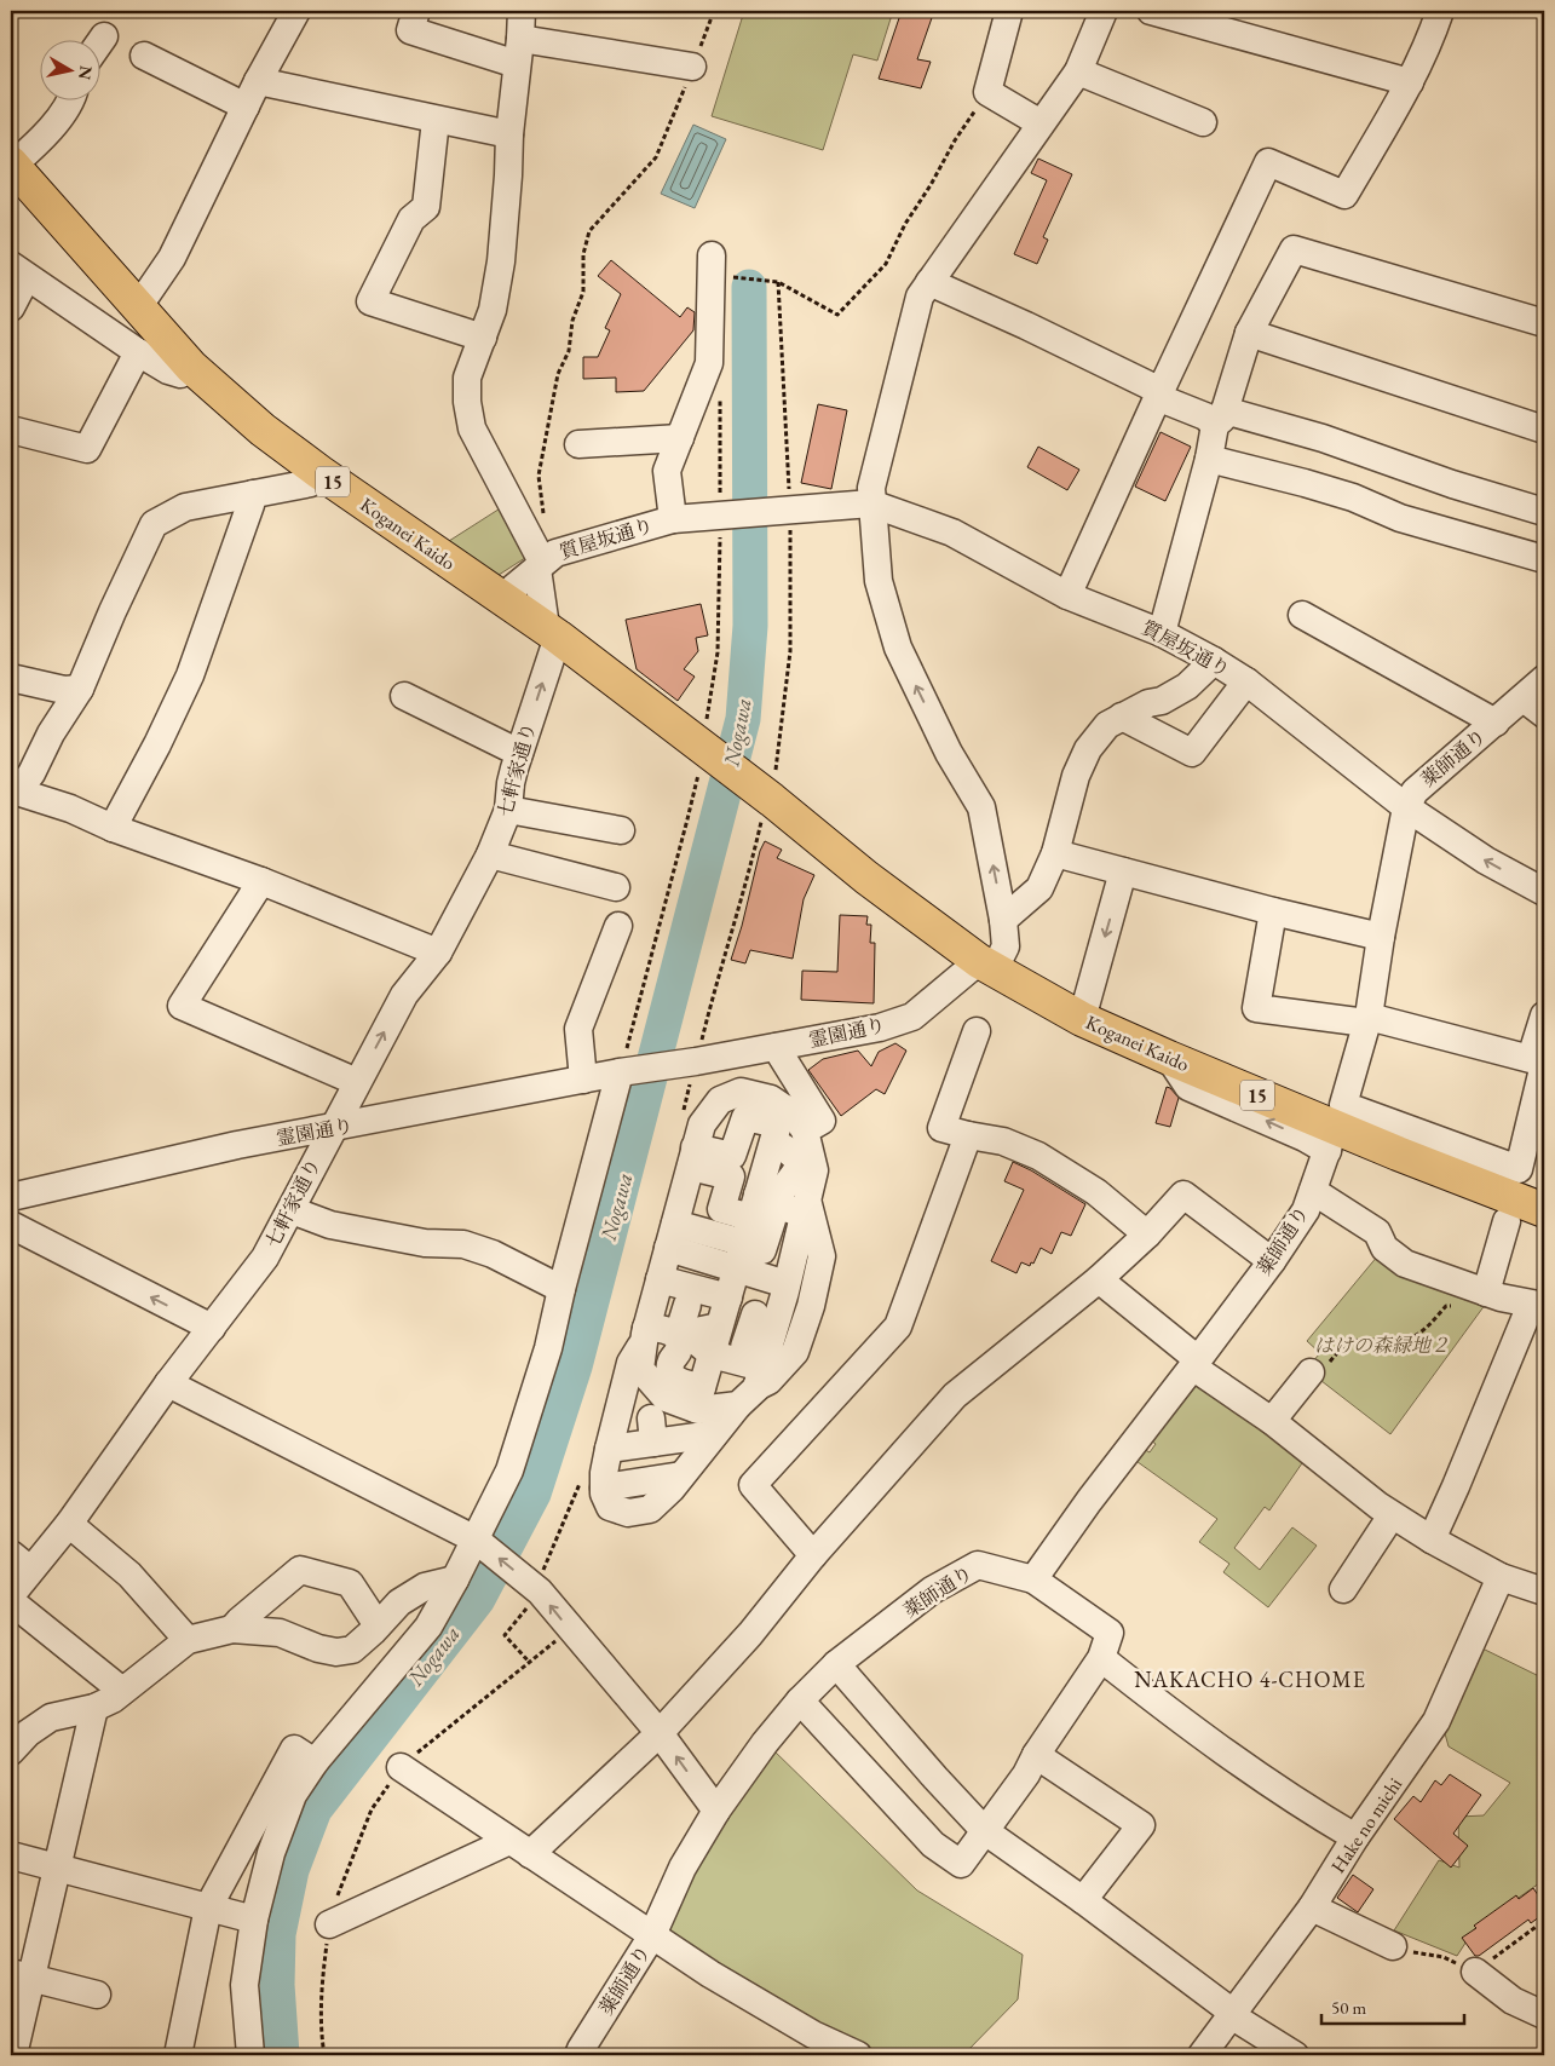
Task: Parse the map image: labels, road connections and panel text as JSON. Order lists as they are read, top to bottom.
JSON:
{
  "streets": {
    "main road": ["15", "Koganei Kaido"],
    "street": [
      "質屋坂通り",
      "薬師通り",
      "七軒家通り",
      "霊園通り",
      "Hake no michi"
    ]
  },
  "crossings": [
    ["15", "Koganei Kaido"],
    ["Koganei Kaido", "質屋坂通り"],
    ["Koganei Kaido", "薬師通り"],
    ["Koganei Kaido", "七軒家通り"],
    ["Koganei Kaido", "霊園通り"],
    ["質屋坂通り", "薬師通り"],
    ["質屋坂通り", "七軒家通り"],
    ["七軒家通り", "霊園通り"]
  ],
  "districts": ["NAKACHO 4-CHOME"],
  "water": ["Nogawa"],
  "parks": ["はけの森緑地２"],
  "scale_bar": "50 m",
  "north": "right"
}
